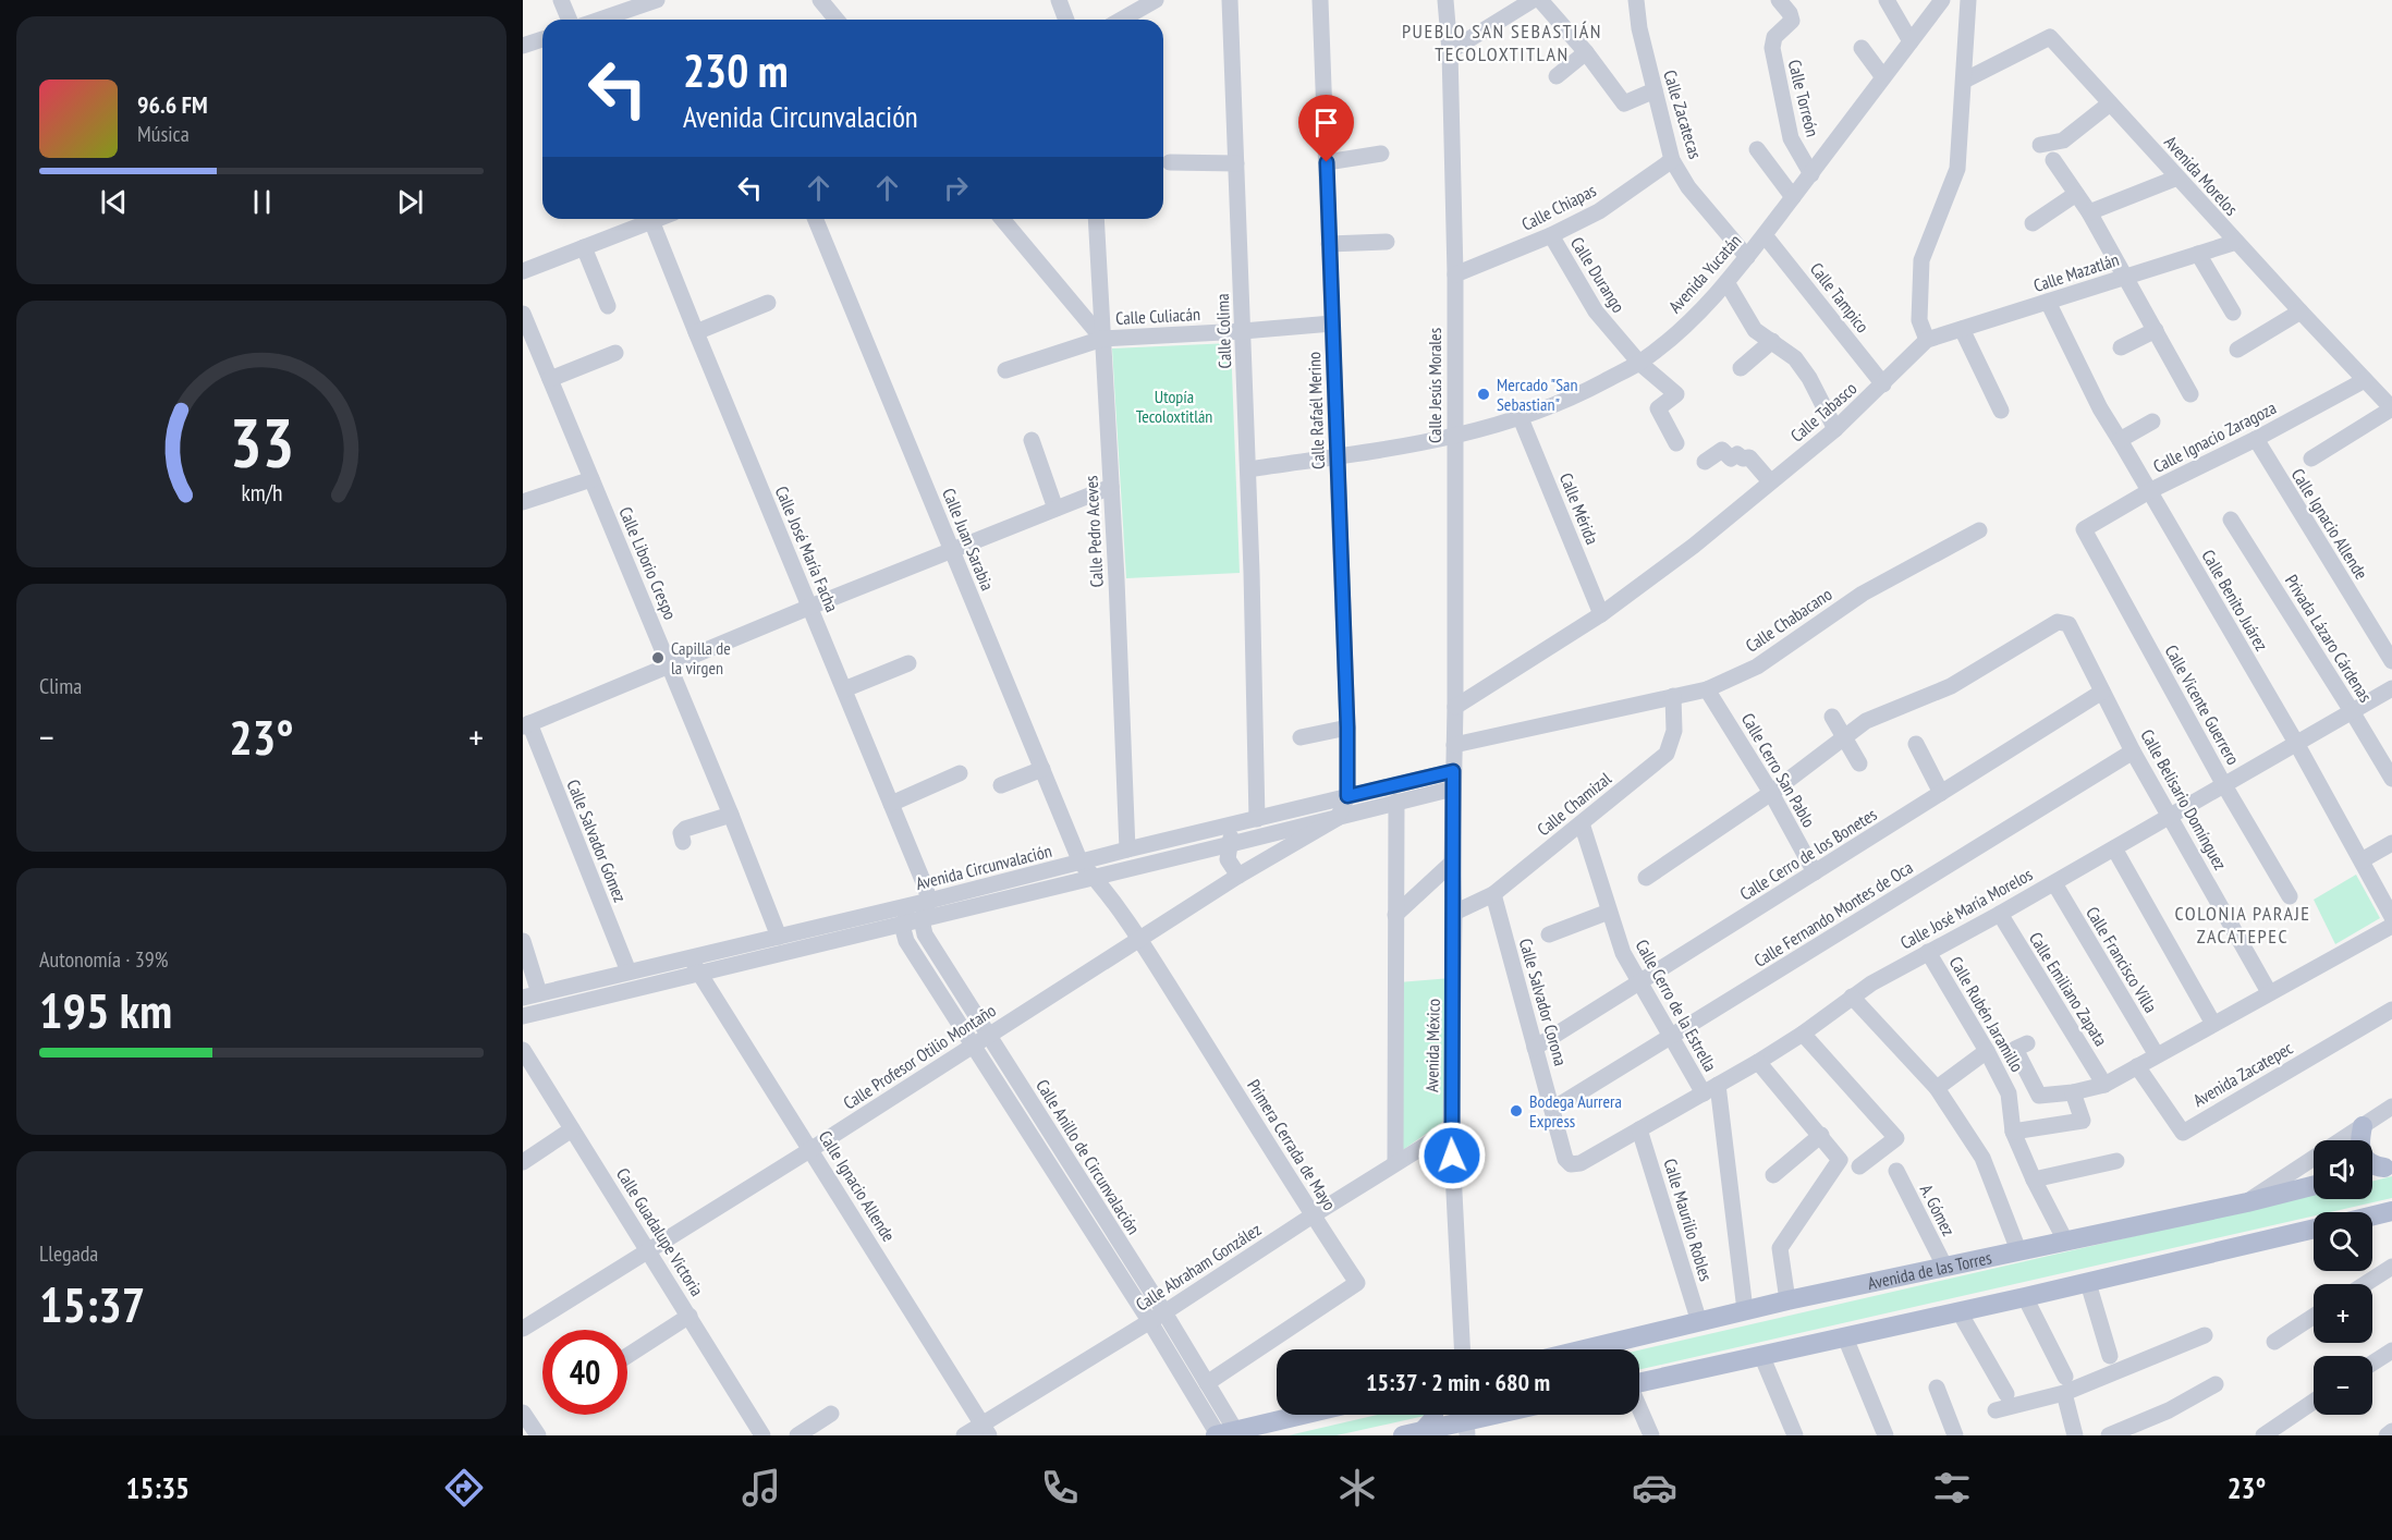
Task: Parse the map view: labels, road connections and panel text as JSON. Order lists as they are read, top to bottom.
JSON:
{
  "streets": {
    "main road": ["Avenida de las Torres"],
    "street": [
      "Calle Torreón",
      "Calle Zacatecas",
      "Avenida Morelos",
      "Calle Chiapas",
      "Calle Mazatlán",
      "Avenida Yucatán",
      "Calle Durango",
      "Calle Tampico",
      "Calle Culiacán",
      "Calle Colima",
      "Calle Jesús Morales",
      "Calle Rafaél Merino",
      "Calle Tabasco",
      "Calle Ignacio Zaragoza",
      "Calle Mérida",
      "Calle Ignacio Allende",
      "Calle Pedro Aceves",
      "Calle Juan Sarabia",
      "Calle José María Facha",
      "Calle Liborio Crespo",
      "Calle Benito Juárez",
      "Calle Chabacano",
      "Privada Lázaro Cárdenas",
      "Calle Vicente Guerrero",
      "Calle Cerro San Pablo",
      "Calle Belisario Domínguez",
      "Calle Chamizal",
      "Calle Salvador Gómez",
      "Calle Cerro de los Bonetes",
      "Avenida Circunvalación",
      "Calle José María Morelos",
      "Calle Fernando Montes de Oca",
      "Calle Francisco Villa",
      "Calle Emiliano Zapata",
      "Calle Salvador Corona",
      "Calle Cerro de la Estrella",
      "Calle Rubén Jaramillo",
      "Avenida México",
      "Calle Profesor Otilio Montaño",
      "Avenida Zacatepec",
      "Primera Cerrada de Mayo",
      "Calle Anillo de Circunvalación",
      "A. Gómez",
      "Calle Maurilio Robles",
      "Calle Guadalupe Victoria",
      "Calle Abraham González"
    ]
  },
  "crossings": [
    ["Calle Torreón", "Avenida Yucatán"],
    ["Calle Zacatecas", "Calle Chiapas"],
    ["Calle Zacatecas", "Avenida Yucatán"],
    ["Avenida Morelos", "Calle Mazatlán"],
    ["Avenida Morelos", "Calle Ignacio Zaragoza"],
    ["Calle Chiapas", "Calle Durango"],
    ["Calle Chiapas", "Calle Jesús Morales"],
    ["Calle Mazatlán", "Calle Tabasco"],
    ["Calle Mazatlán", "Calle Benito Juárez"],
    ["Avenida Yucatán", "Calle Durango"],
    ["Avenida Yucatán", "Calle Tampico"],
    ["Avenida Yucatán", "Calle Colima"],
    ["Avenida Yucatán", "Calle Jesús Morales"],
    ["Avenida Yucatán", "Calle Rafaél Merino"],
    ["Avenida Yucatán", "Calle Mérida"],
    ["Calle Tampico", "Calle Tabasco"],
    ["Calle Culiacán", "Calle Colima"],
    ["Calle Culiacán", "Calle Rafaél Merino"],
    ["Calle Culiacán", "Calle Pedro Aceves"],
    ["Calle Colima", "Avenida Circunvalación"],
    ["Calle Jesús Morales", "Calle Tabasco"],
    ["Calle Jesús Morales", "Calle Chabacano"],
    ["Calle Jesús Morales", "Avenida Circunvalación"],
    ["Calle Jesús Morales", "Avenida México"],
    ["Calle Rafaél Merino", "Avenida Circunvalación"],
    ["Calle Rafaél Merino", "Calle Profesor Otilio Montaño"],
    ["Calle Tabasco", "Calle Mérida"],
    ["Calle Ignacio Zaragoza", "Calle Ignacio Allende"],
    ["Calle Ignacio Zaragoza", "Calle Benito Juárez"],
    ["Calle Ignacio Zaragoza", "Calle Vicente Guerrero"],
    ["Calle Ignacio Allende", "Avenida Circunvalación"],
    ["Calle Ignacio Allende", "Calle Profesor Otilio Montaño"],
    ["Calle Ignacio Allende", "Calle Abraham González"],
    ["Calle Pedro Aceves", "Avenida Circunvalación"],
    ["Calle Juan Sarabia", "Avenida Circunvalación"],
    ["Calle Juan Sarabia", "Primera Cerrada de Mayo"],
    ["Calle José María Facha", "Avenida Circunvalación"],
    ["Calle Liborio Crespo", "Avenida Circunvalación"],
    ["Calle Benito Juárez", "Calle José María Morelos"],
    ["Calle Chabacano", "Calle Cerro San Pablo"],
    ["Calle Chabacano", "Calle Chamizal"],
    ["Privada Lázaro Cárdenas", "Calle José María Morelos"],
    ["Calle Vicente Guerrero", "Calle José María Morelos"],
    ["Calle Cerro San Pablo", "Calle Cerro de los Bonetes"],
    ["Calle Belisario Domínguez", "Calle Cerro de los Bonetes"],
    ["Calle Belisario Domínguez", "Calle José María Morelos"],
    ["Calle Belisario Domínguez", "Calle Fernando Montes de Oca"],
    ["Calle Chamizal", "Calle Salvador Corona"],
    ["Calle Chamizal", "Calle Cerro de la Estrella"],
    ["Calle Chamizal", "Avenida México"],
    ["Calle Salvador Gómez", "Avenida Circunvalación"],
    ["Calle Cerro de los Bonetes", "Calle Salvador Corona"],
    ["Calle Cerro de los Bonetes", "Calle Cerro de la Estrella"],
    ["Avenida Circunvalación", "Avenida México"],
    ["Avenida Circunvalación", "Calle Profesor Otilio Montaño"],
    ["Avenida Circunvalación", "Primera Cerrada de Mayo"],
    ["Avenida Circunvalación", "Calle Anillo de Circunvalación"],
    ["Calle José María Morelos", "Calle Francisco Villa"],
    ["Calle José María Morelos", "Calle Emiliano Zapata"],
    ["Calle José María Morelos", "Calle Salvador Corona"],
    ["Calle José María Morelos", "Calle Cerro de la Estrella"],
    ["Calle José María Morelos", "Calle Rubén Jaramillo"],
    ["Calle José María Morelos", "Calle Maurilio Robles"],
    ["Calle Fernando Montes de Oca", "Calle Salvador Corona"],
    ["Calle Fernando Montes de Oca", "Calle Cerro de la Estrella"],
    ["Calle Cerro de la Estrella", "Avenida de las Torres"],
    ["Calle Rubén Jaramillo", "Avenida de las Torres"],
    ["Avenida México", "Calle Abraham González"],
    ["Calle Profesor Otilio Montaño", "Primera Cerrada de Mayo"],
    ["Calle Profesor Otilio Montaño", "Calle Anillo de Circunvalación"],
    ["Calle Profesor Otilio Montaño", "Calle Guadalupe Victoria"],
    ["Primera Cerrada de Mayo", "Calle Anillo de Circunvalación"],
    ["Primera Cerrada de Mayo", "Calle Abraham González"],
    ["Calle Anillo de Circunvalación", "Calle Abraham González"],
    ["A. Gómez", "Avenida de las Torres"],
    ["Calle Maurilio Robles", "Avenida de las Torres"]
  ],
  "districts": ["PUEBLO SAN SEBASTIÁN TECOLOXTITLAN", "COLONIA PARAJE ZACATEPEC"],
  "parks": ["Utopía Tecoloxtitlán"],
  "places": ["Mercado \"San Sebastian\"", "Capilla de la virgen", "Bodega Aurrera Express"],
  "page": {
    "turn": ["230 m", "Avenida Circunvalación"],
    "song": ["96.6 FM", "Música"],
    "tile": [
      "Clima",
      ["Autonomía · 39%", "195 km"],
      ["Llegada", "15:37"]
    ],
    "heat": ["−", "23°", "+"],
    "map_buttons": ["+", "−"],
    "limit": "40",
    "trip": "15:37 · 2 min · 680 m",
    "tabs": ["15:35", "23°"],
    "gauge": ["33", "km/h"]
  }
}
